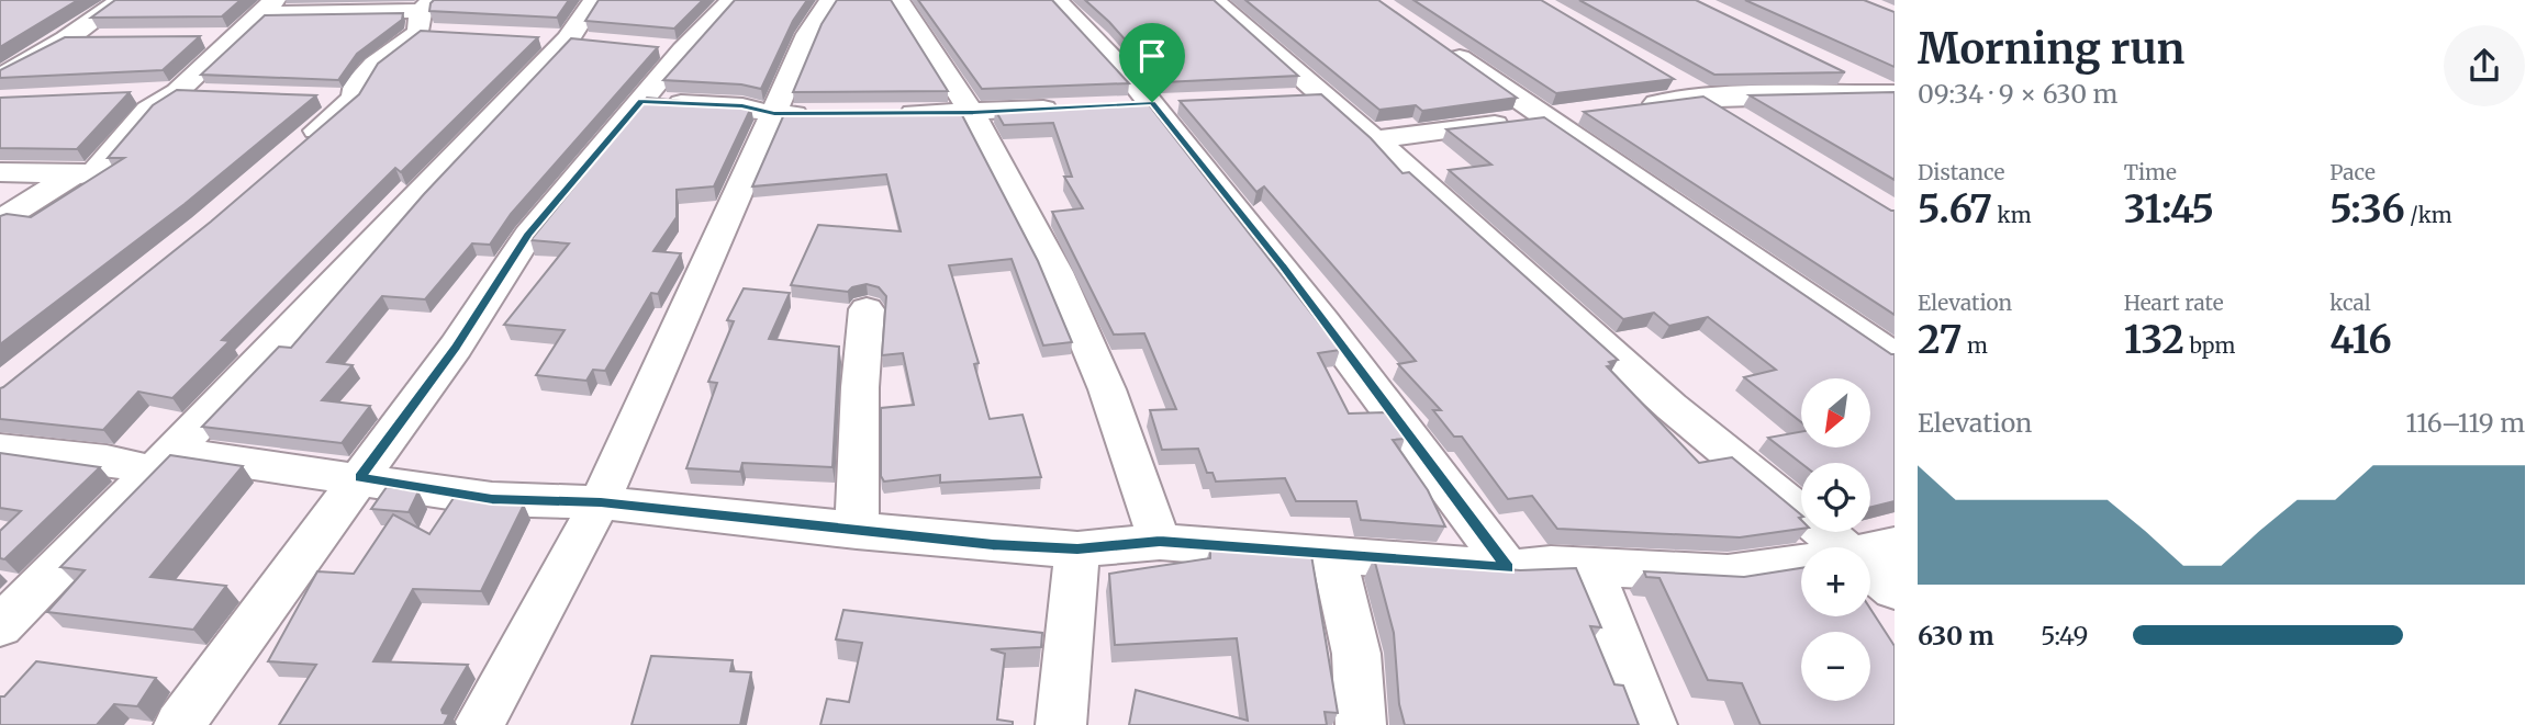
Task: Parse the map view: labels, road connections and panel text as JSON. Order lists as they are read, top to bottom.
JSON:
{
  "north": "bottom left",
  "page": {
    "heading": ["Morning run", "09:34 · 9 × 630 m"],
    "stats": [
      ["Distance", "5.67 km"],
      ["Time", "31:45"],
      ["Pace", "5:36 /km"],
      ["Elevation", "27 m"],
      ["Heart rate", "132 bpm"],
      ["kcal", "416"]
    ],
    "map_buttons": ["+", "−"],
    "chart": ["Elevation", "116–119 m"],
    "list": [
      {
        "name": "630 m",
        "note": "5:49"
      }
    ]
  }
}
